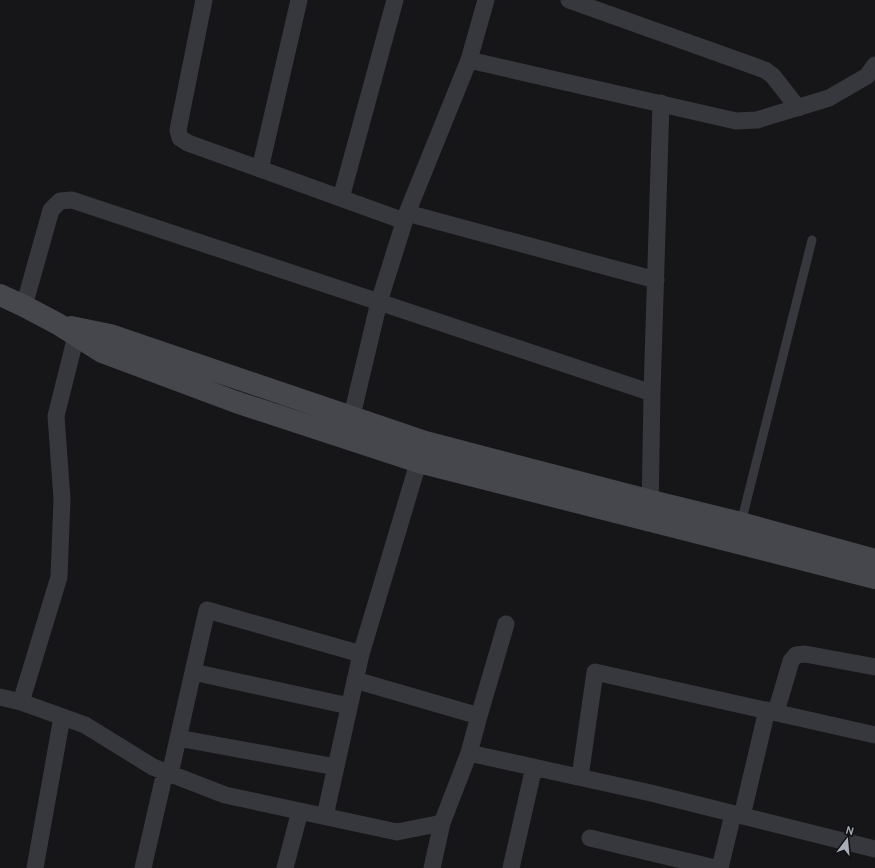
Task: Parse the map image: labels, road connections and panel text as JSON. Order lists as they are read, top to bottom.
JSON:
{
  "north": "top"
}
